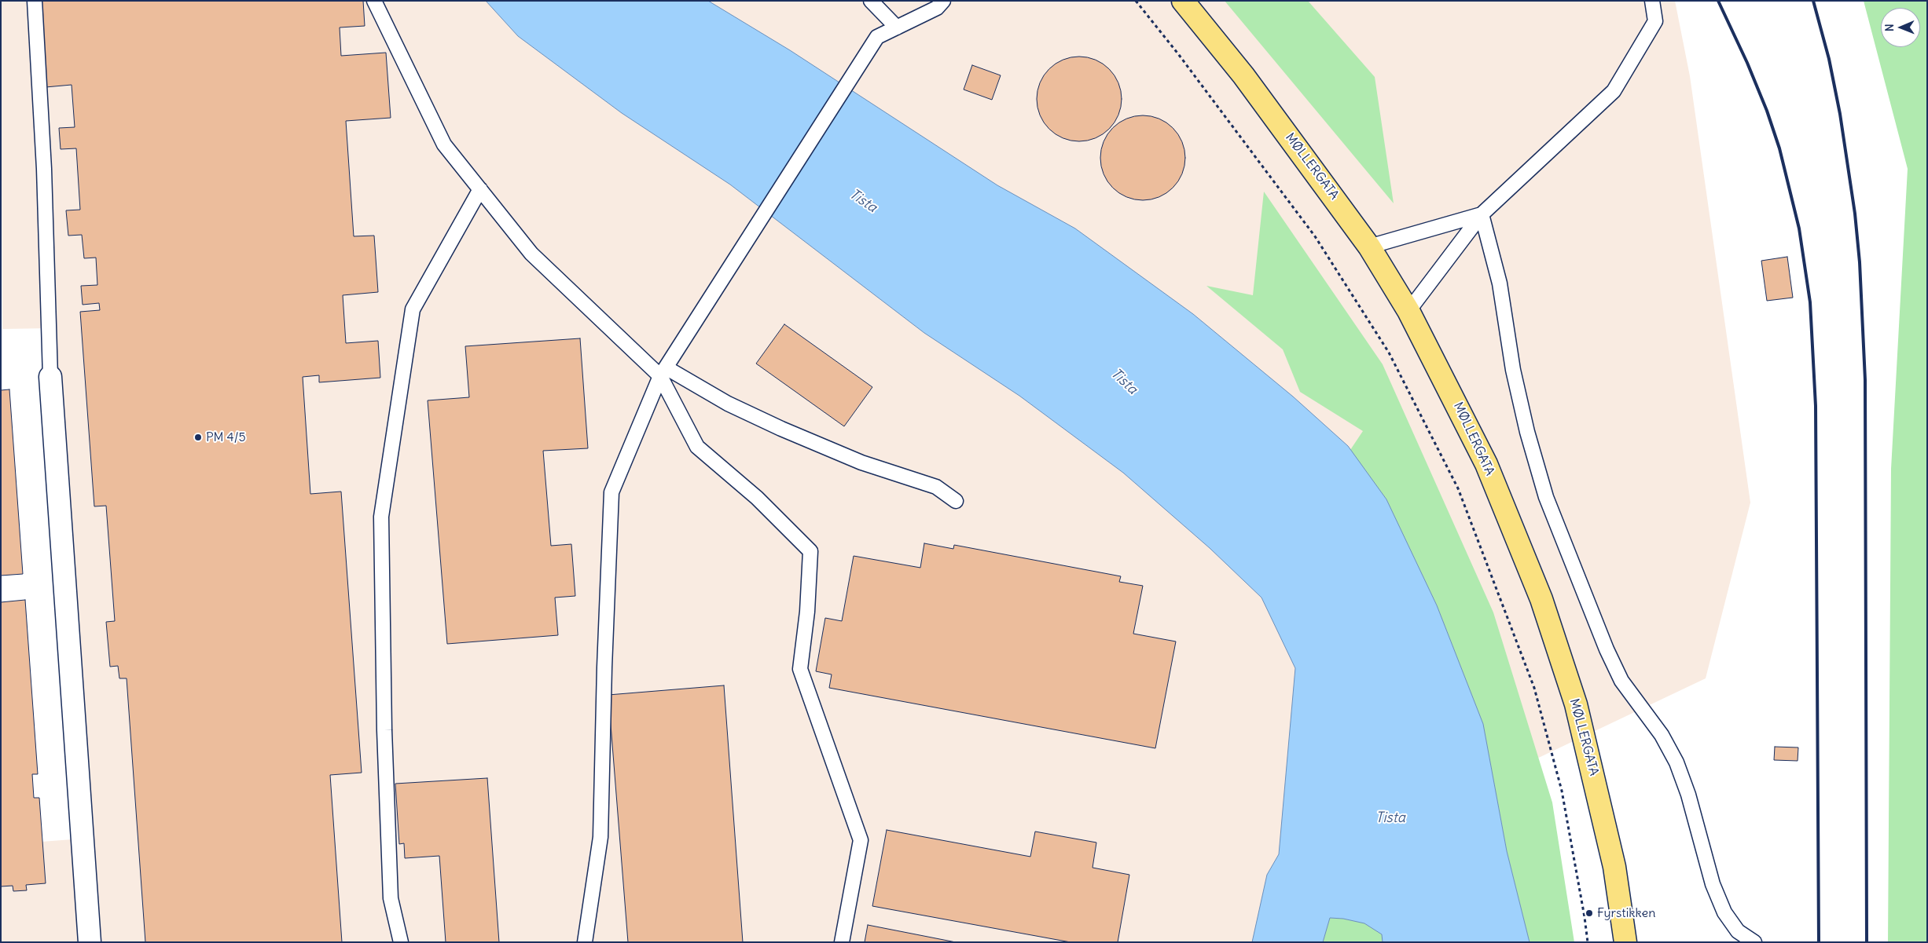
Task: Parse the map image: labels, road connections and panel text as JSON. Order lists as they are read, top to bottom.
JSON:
{
  "streets": {
    "main road": ["MØLLERGATA"]
  },
  "water": ["Tista"],
  "places": ["PM 4/5", "Fyrstikken"],
  "north": "left"
}
